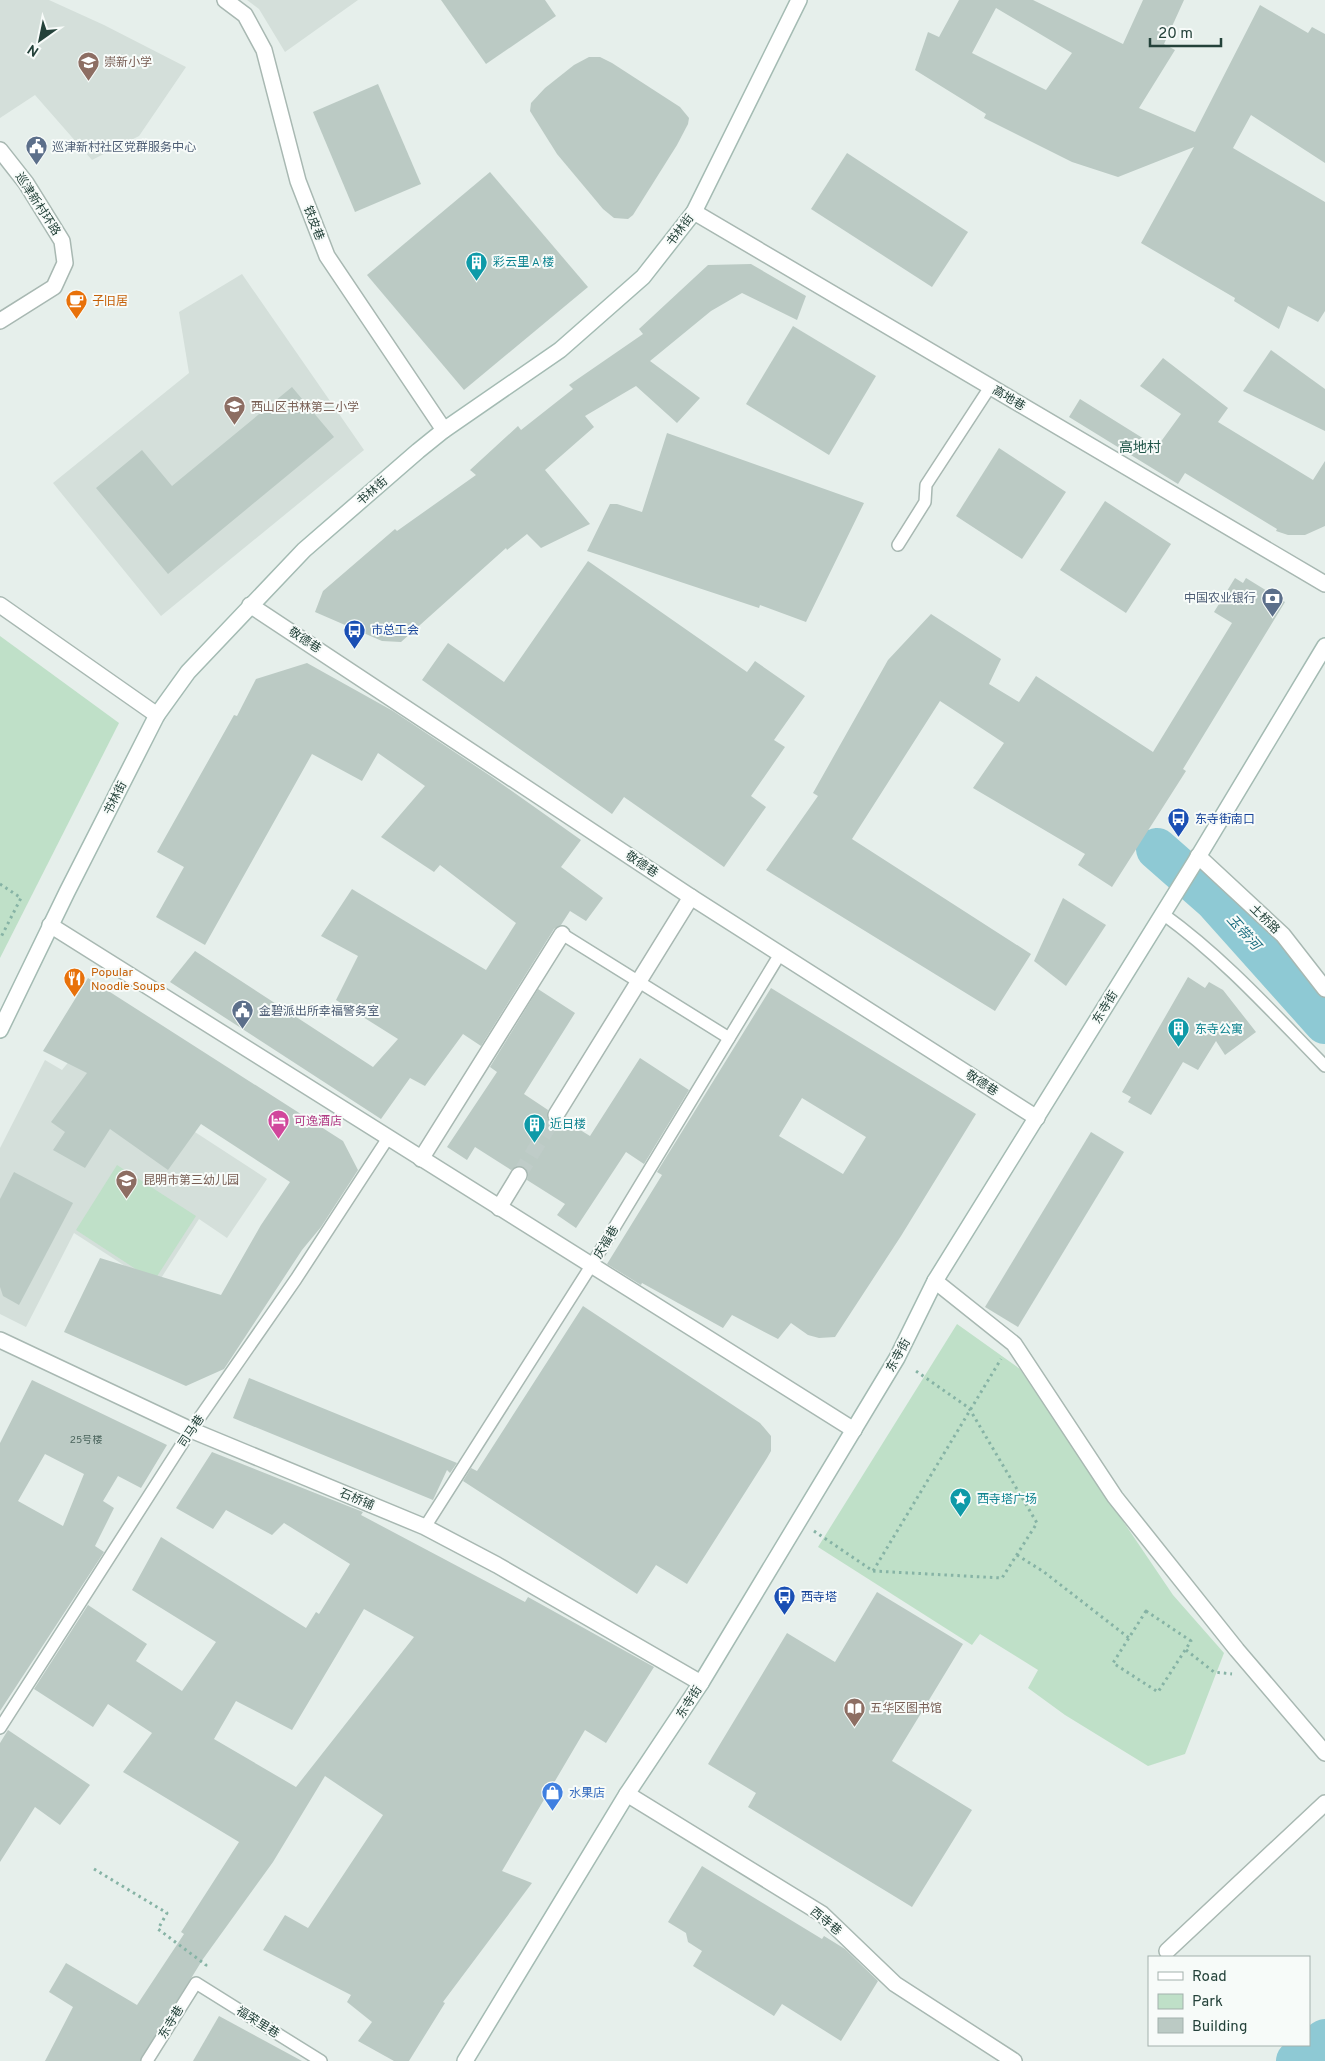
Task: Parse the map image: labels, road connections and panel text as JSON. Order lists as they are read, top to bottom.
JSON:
{
  "streets": {
    "street": [
      "巡津新村环路",
      "铁皮巷",
      "书林街",
      "高地巷",
      "敬德巷",
      "土桥路",
      "东寺街",
      "石桥铺",
      "西寺巷"
    ],
    "lane": [
      "庆福巷",
      "司马巷",
      "东寺巷",
      "福荣里巷"
    ]
  },
  "crossings": [
    ["铁皮巷", "书林街"],
    ["书林街", "高地巷"],
    ["书林街", "敬德巷"],
    ["敬德巷", "东寺街"],
    ["敬德巷", "庆福巷"],
    ["土桥路", "东寺街"],
    ["东寺街", "石桥铺"],
    ["东寺街", "西寺巷"],
    ["庆福巷", "石桥铺"],
    ["司马巷", "石桥铺"],
    ["东寺巷", "福荣里巷"]
  ],
  "districts": ["高地村"],
  "water": ["玉带河"],
  "places": {
    "school or university": ["崇新小学", "西山区书林第二小学", "昆明市第三幼儿园"],
    "public building": ["巡津新村社区党群服务中心", "金碧派出所幸福警务室"],
    "building": ["彩云里 A 楼", "东寺公寓", "近日楼"],
    "cafe": ["子旧居"],
    "bank": ["中国农业银行"],
    "bus stop": ["市总工会", "东寺街南口", "西寺塔"],
    "restaurant": ["Popular Noodle Soups"],
    "hotel": ["可逸酒店"],
    "place": ["西寺塔广场"],
    "library": ["五华区图书馆"],
    "shop": ["水果店"]
  },
  "house_numbers": ["25号楼"],
  "legend": ["Road", "Park", "Building"],
  "scale_bar": "20 m",
  "north": "bottom left"
}
